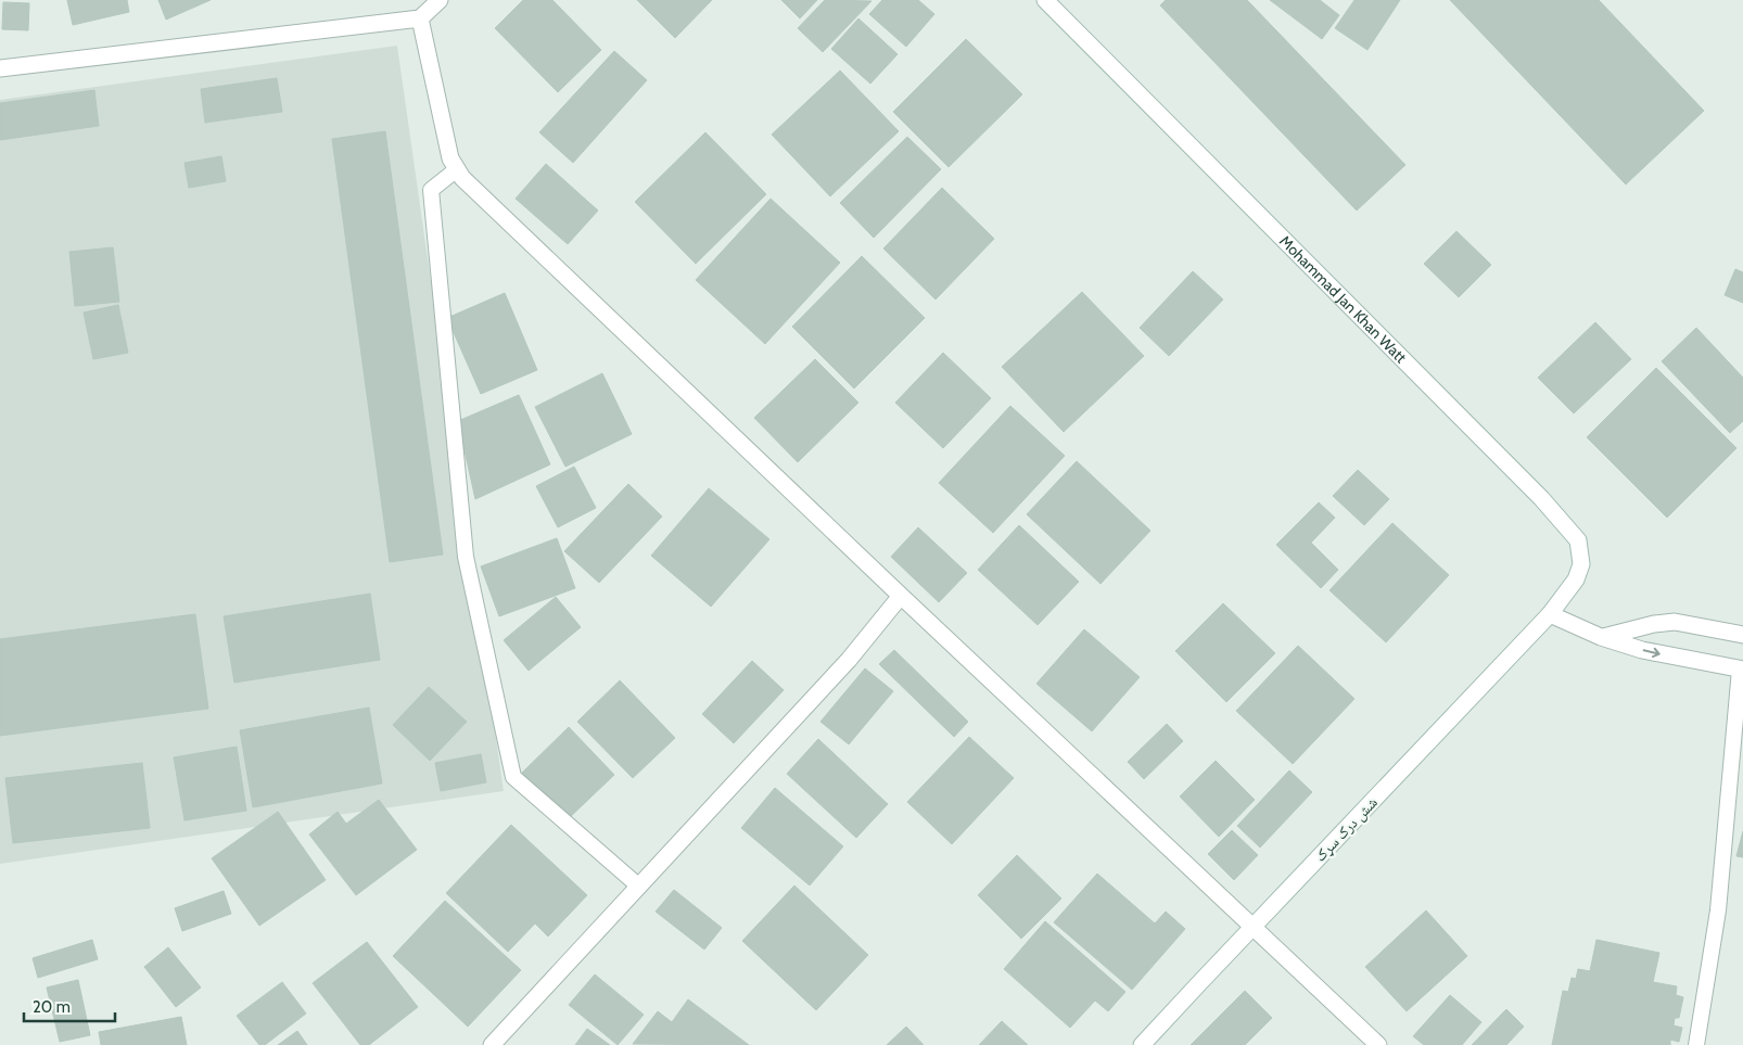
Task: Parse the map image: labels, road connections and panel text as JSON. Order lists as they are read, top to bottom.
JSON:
{
  "streets": {
    "street": ["Mohammad Jan Khan Watt", "شش درک سړک"]
  },
  "crossings": [
    ["Mohammad Jan Khan Watt", "شش درک سړک"]
  ],
  "scale_bar": "20 m"
}
